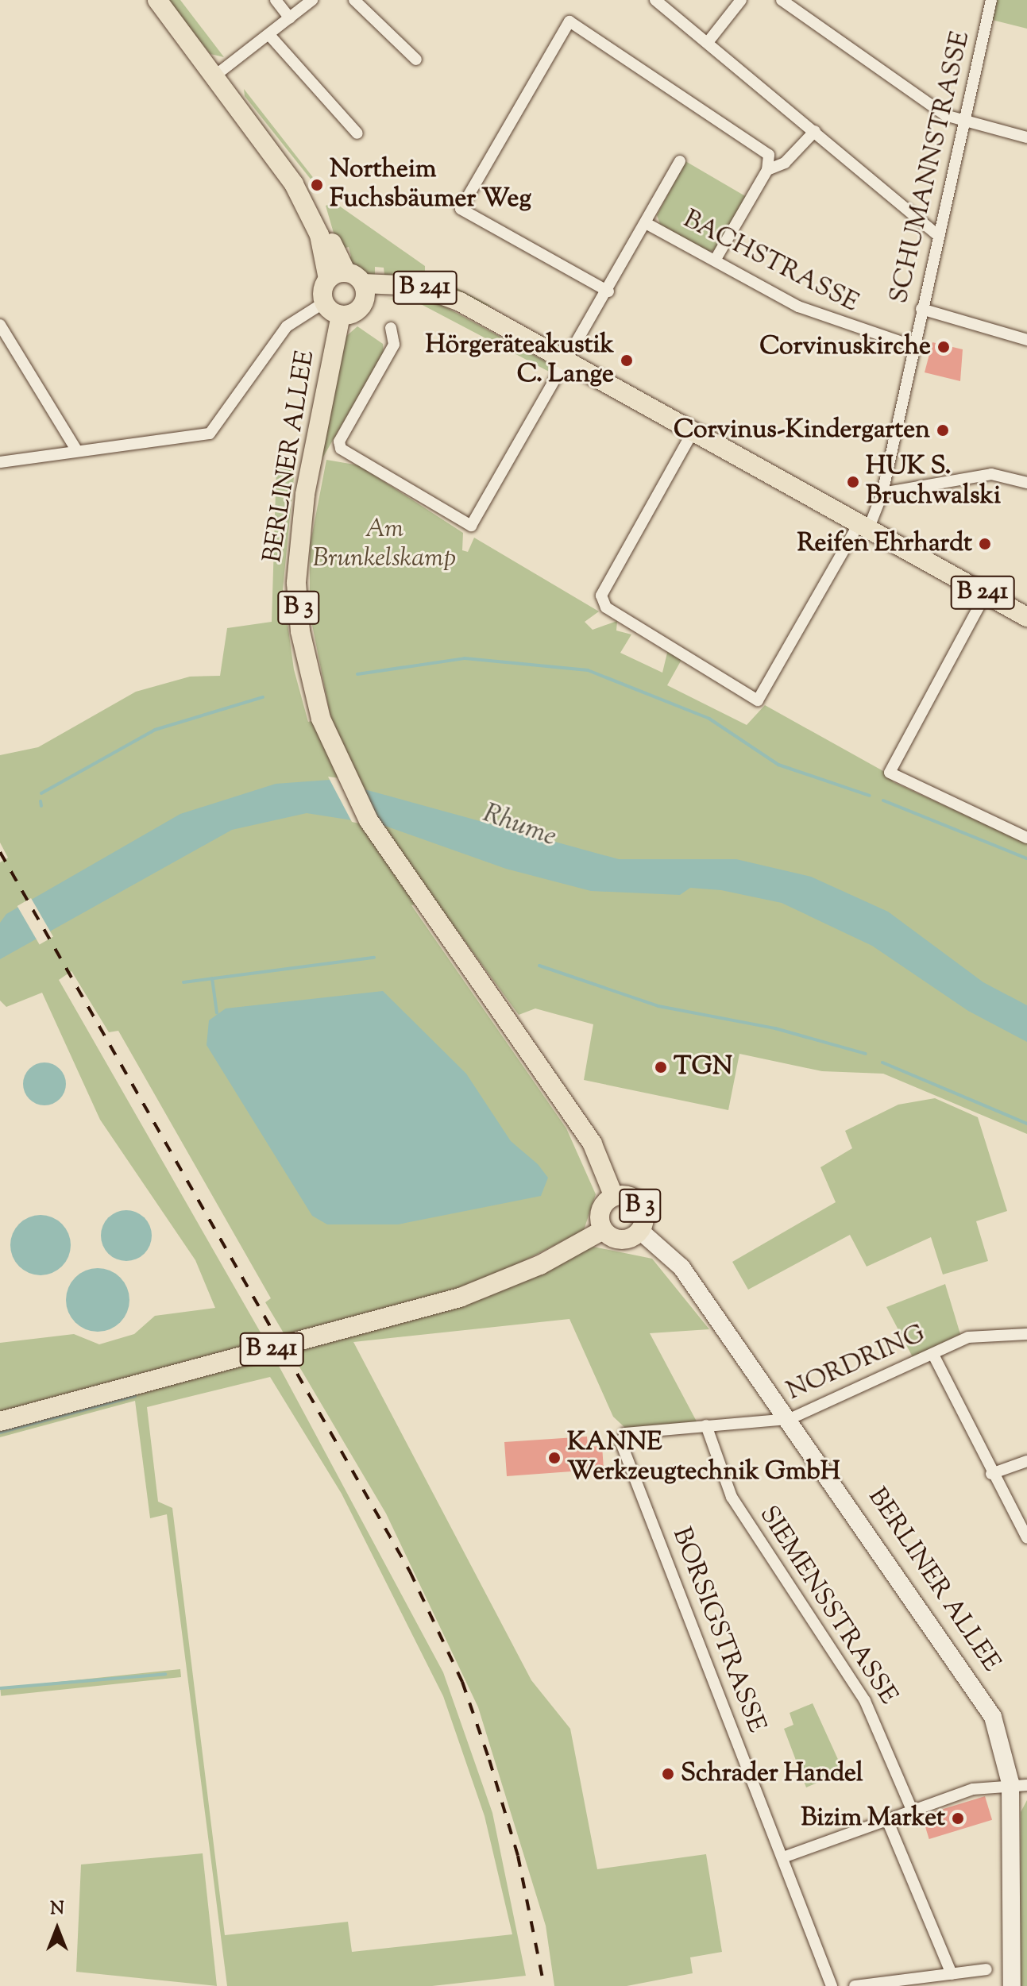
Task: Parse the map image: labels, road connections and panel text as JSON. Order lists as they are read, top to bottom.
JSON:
{
  "streets": {
    "main road": ["B 241", "BERLINER ALLEE", "B 3"],
    "street": [
      "SCHUMANNSTRASSE",
      "BACHSTRASSE",
      "NORDRING",
      "SIEMENSSTRASSE",
      "BORSIGSTRASSE"
    ]
  },
  "crossings": [
    ["SCHUMANNSTRASSE", "BACHSTRASSE"],
    ["SCHUMANNSTRASSE", "B 241"],
    ["B 241", "BERLINER ALLEE"],
    ["B 241", "B 3"],
    ["BERLINER ALLEE", "B 3"],
    ["BERLINER ALLEE", "NORDRING"],
    ["B 3", "NORDRING"],
    ["NORDRING", "SIEMENSSTRASSE"],
    ["NORDRING", "BORSIGSTRASSE"]
  ],
  "water": ["Rhume"],
  "parks": ["Am Brunkelskamp"],
  "places": [
    "Northeim Fuchsbäumer Weg",
    "Corvinuskirche",
    "Hörgeräteakustik C. Lange",
    "Corvinus-Kindergarten",
    "HUK S. Bruchwalski",
    "Reifen Ehrhardt",
    "TGN",
    "KANNE Werkzeugtechnik GmbH",
    "Schrader Handel",
    "Bizim Market"
  ],
  "north": "top"
}
